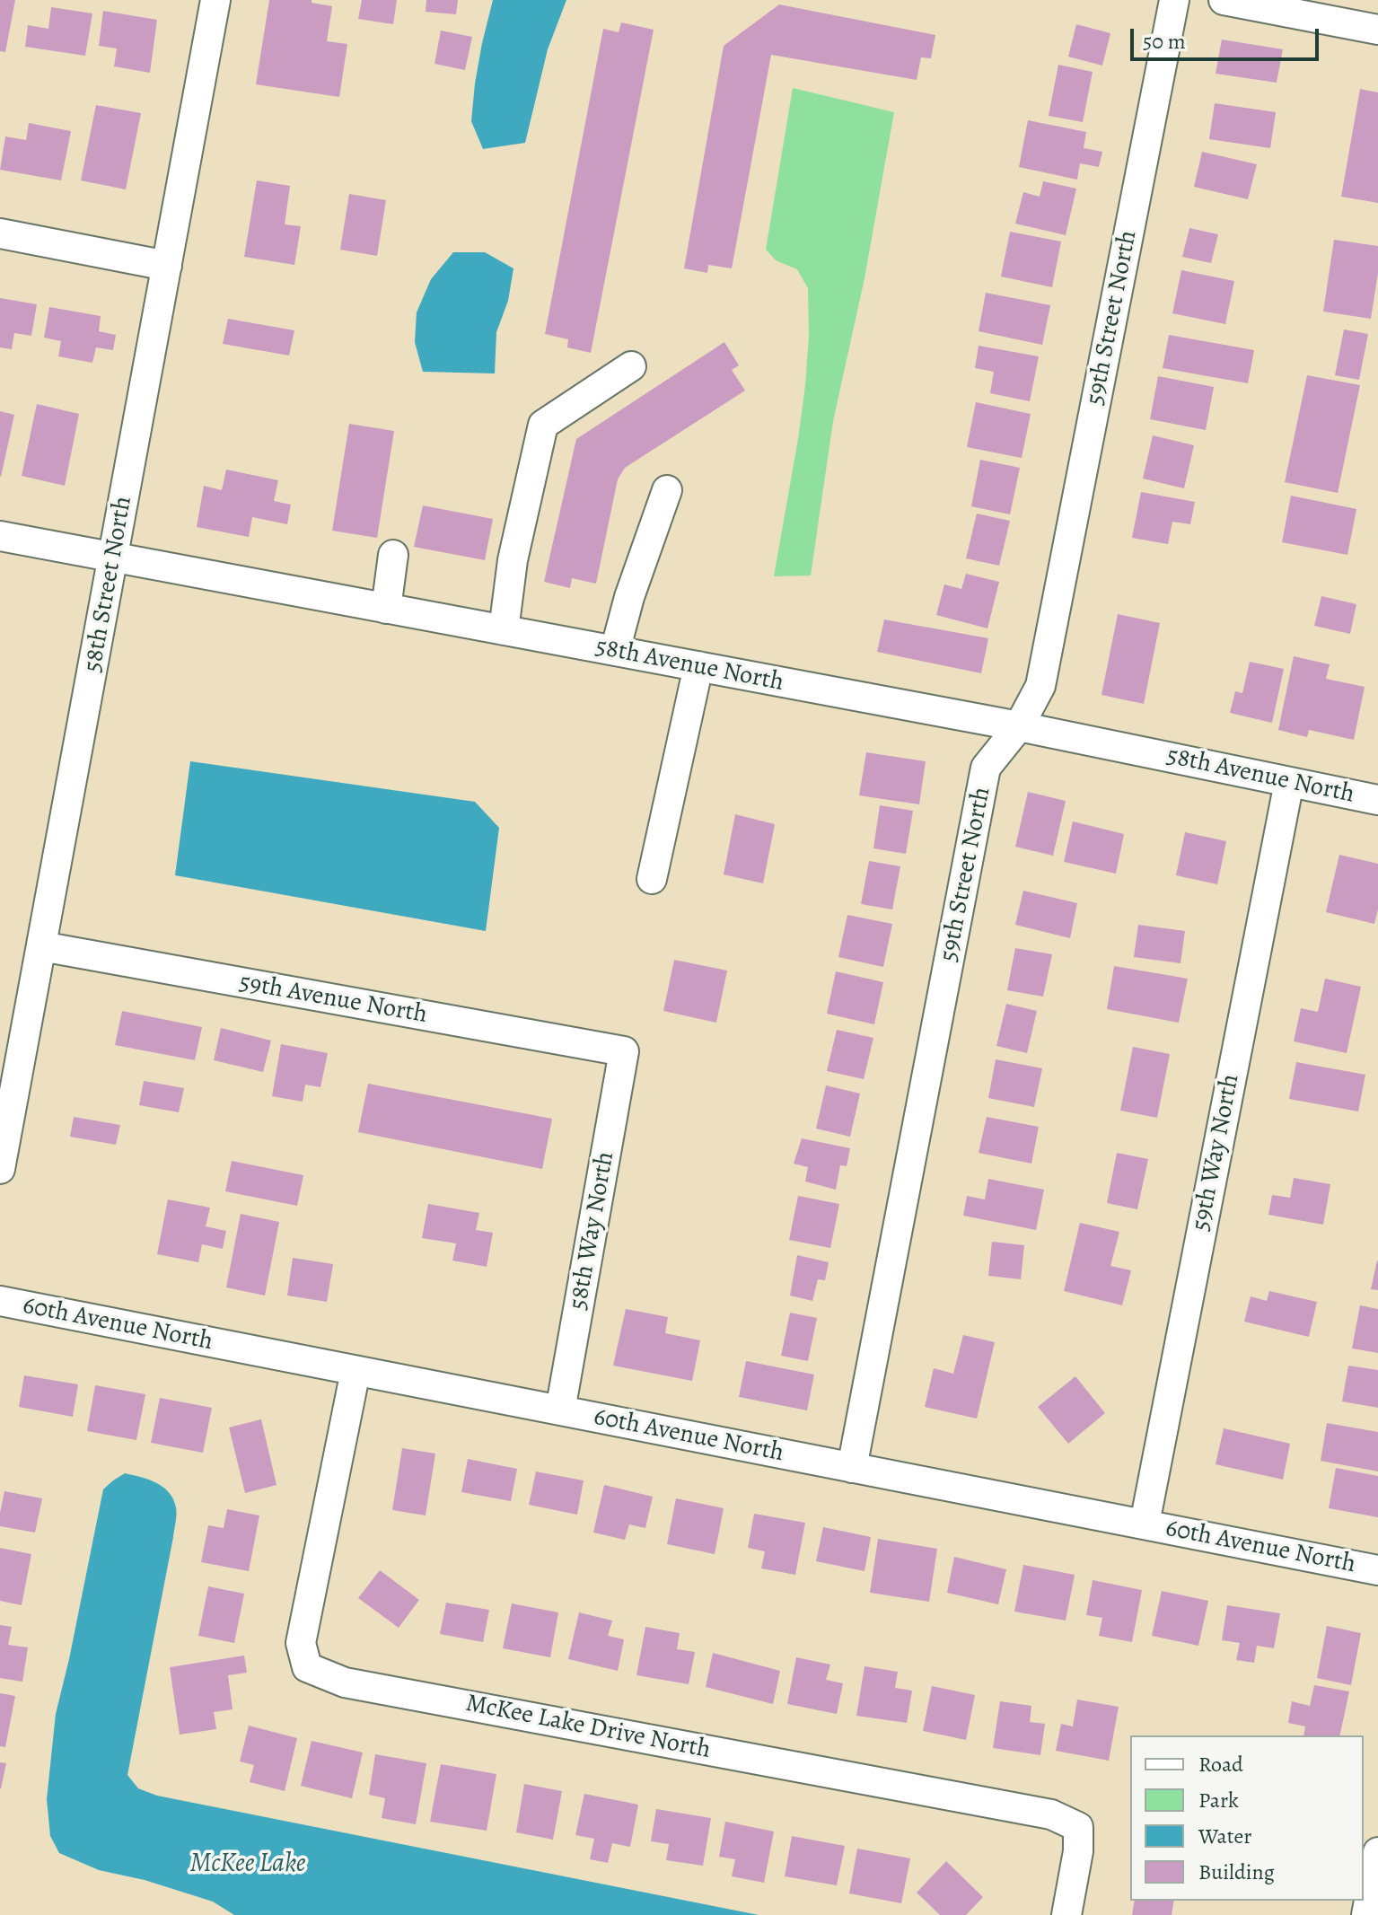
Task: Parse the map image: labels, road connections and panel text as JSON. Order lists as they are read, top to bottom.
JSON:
{
  "streets": {
    "street": [
      "59th Street North",
      "58th Street North",
      "58th Avenue North",
      "59th Avenue North",
      "59th Way North",
      "58th Way North",
      "60th Avenue North",
      "McKee Lake Drive North"
    ]
  },
  "crossings": [
    ["59th Street North", "58th Avenue North"],
    ["59th Street North", "60th Avenue North"],
    ["58th Street North", "58th Avenue North"],
    ["58th Street North", "59th Avenue North"],
    ["58th Avenue North", "59th Way North"],
    ["59th Avenue North", "58th Way North"],
    ["59th Way North", "60th Avenue North"],
    ["58th Way North", "60th Avenue North"],
    ["60th Avenue North", "McKee Lake Drive North"]
  ],
  "water": ["McKee Lake"],
  "legend": [
    "Road",
    "Park",
    "Water",
    "Building"
  ],
  "scale_bar": "50 m"
}
